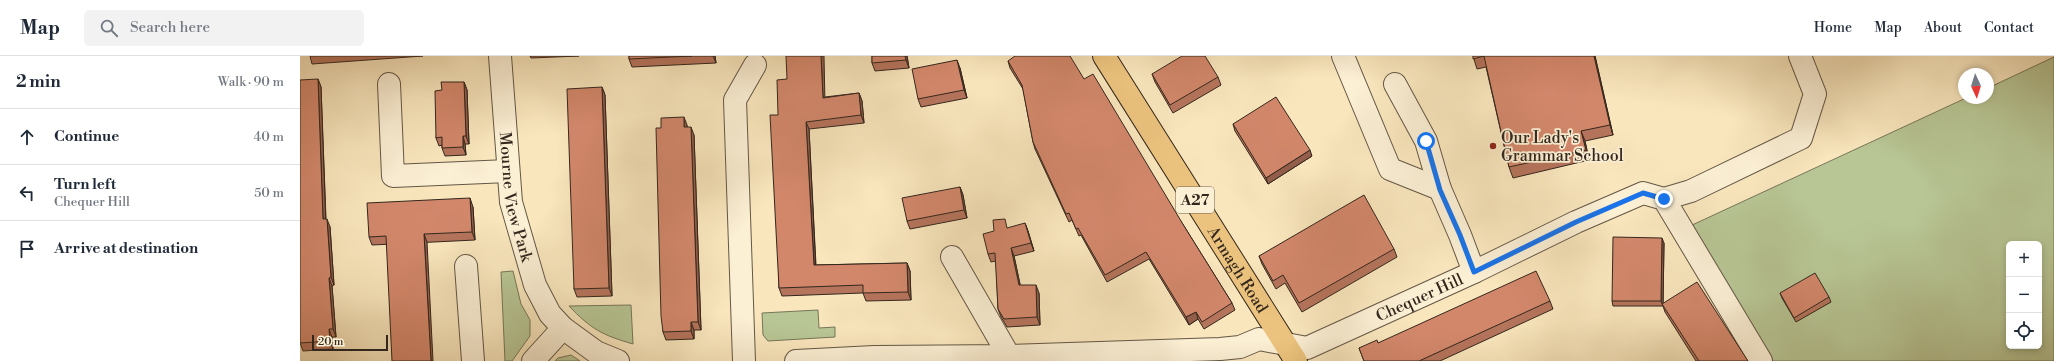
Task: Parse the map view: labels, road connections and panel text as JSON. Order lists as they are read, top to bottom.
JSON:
{
  "streets": {
    "main road": ["A27", "Armagh Road"],
    "street": ["Mourne View Park", "Chequer Hill"]
  },
  "crossings": [
    ["Armagh Road", "Chequer Hill"]
  ],
  "places": ["Our Lady's Grammar School"],
  "scale_bar": "20 m",
  "north": "bottom",
  "page": {
    "header": "Map",
    "search": "Search here",
    "nav": [
      "Home",
      "Map",
      "About",
      "Contact"
    ],
    "heading": ["2 min", "Walk · 90 m"],
    "list": [
      ["Continue", "40 m"],
      ["Turn left", "Chequer Hill", "50 m"],
      "Arrive at destination"
    ],
    "map_buttons": ["+", "−"],
    "scale": "20 m"
  }
}
